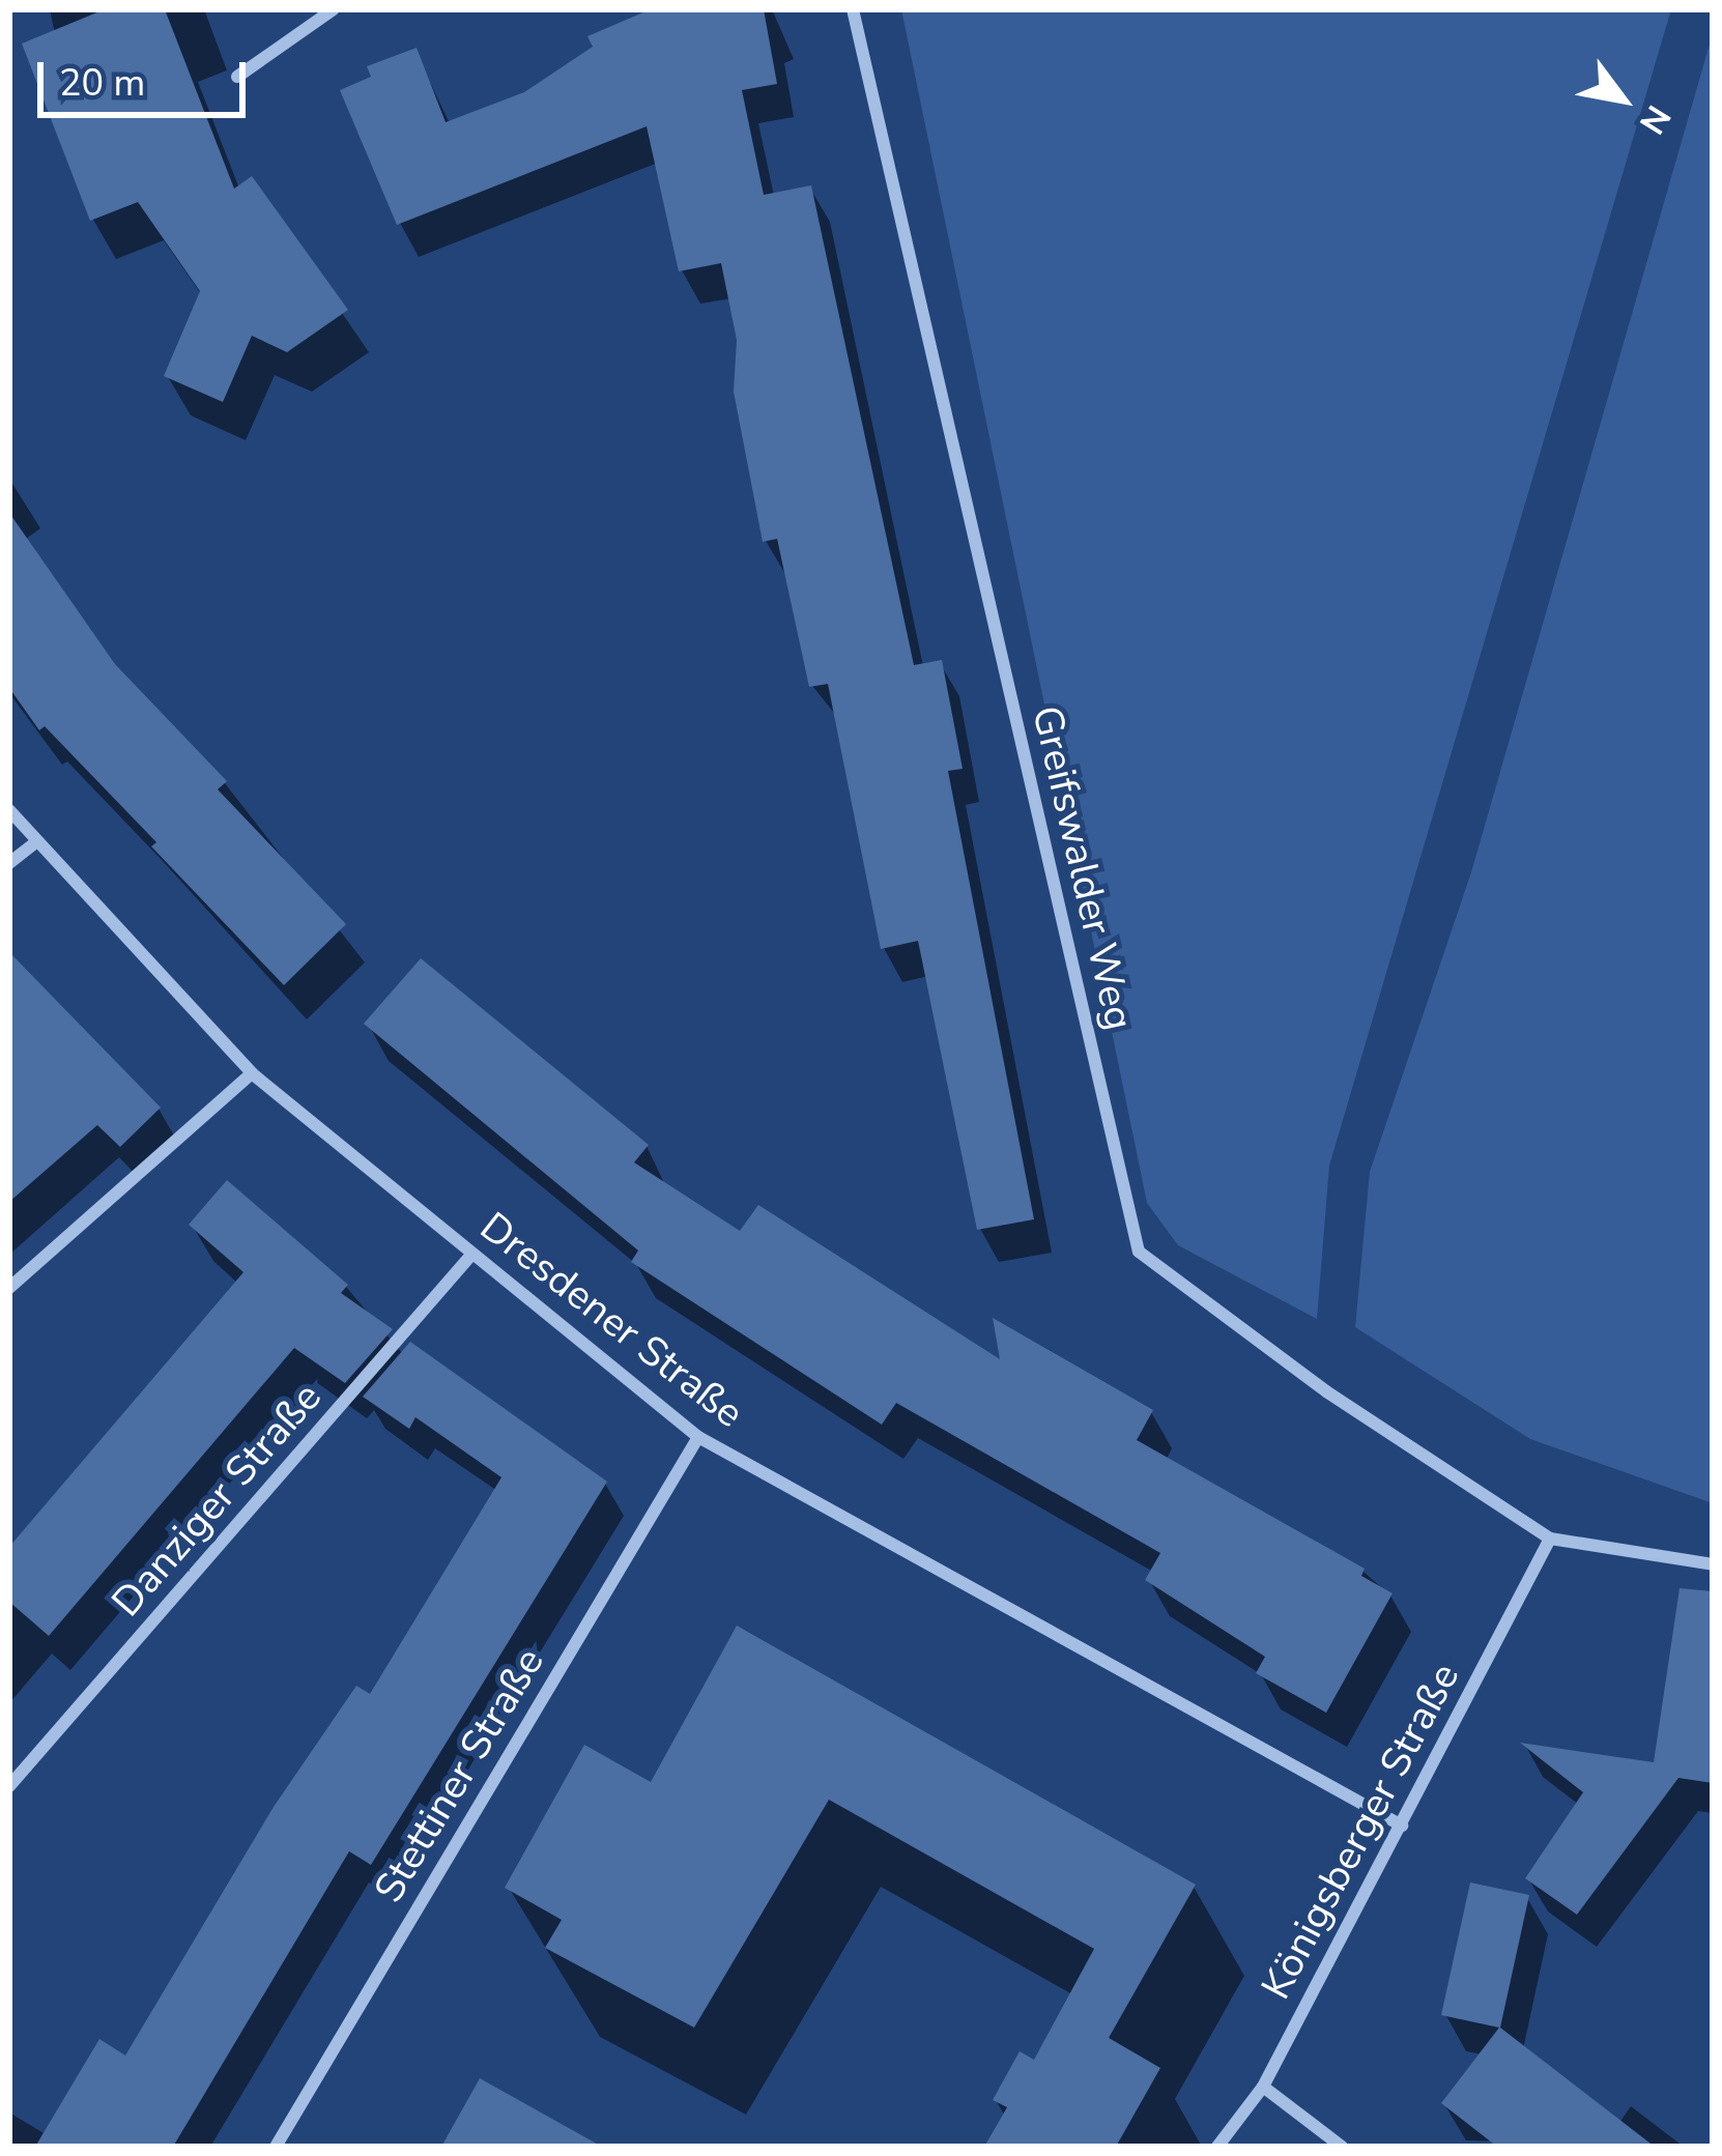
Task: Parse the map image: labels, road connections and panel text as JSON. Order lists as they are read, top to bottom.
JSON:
{
  "streets": {
    "street": [
      "Greifswalder Weg",
      "Dresdener Straße",
      "Danziger Straße",
      "Stettiner Straße",
      "Königsberger Straße"
    ]
  },
  "crossings": [
    ["Greifswalder Weg", "Königsberger Straße"],
    ["Dresdener Straße", "Danziger Straße"],
    ["Dresdener Straße", "Stettiner Straße"],
    ["Dresdener Straße", "Königsberger Straße"]
  ],
  "scale_bar": "20 m",
  "north": "bottom right"
}
